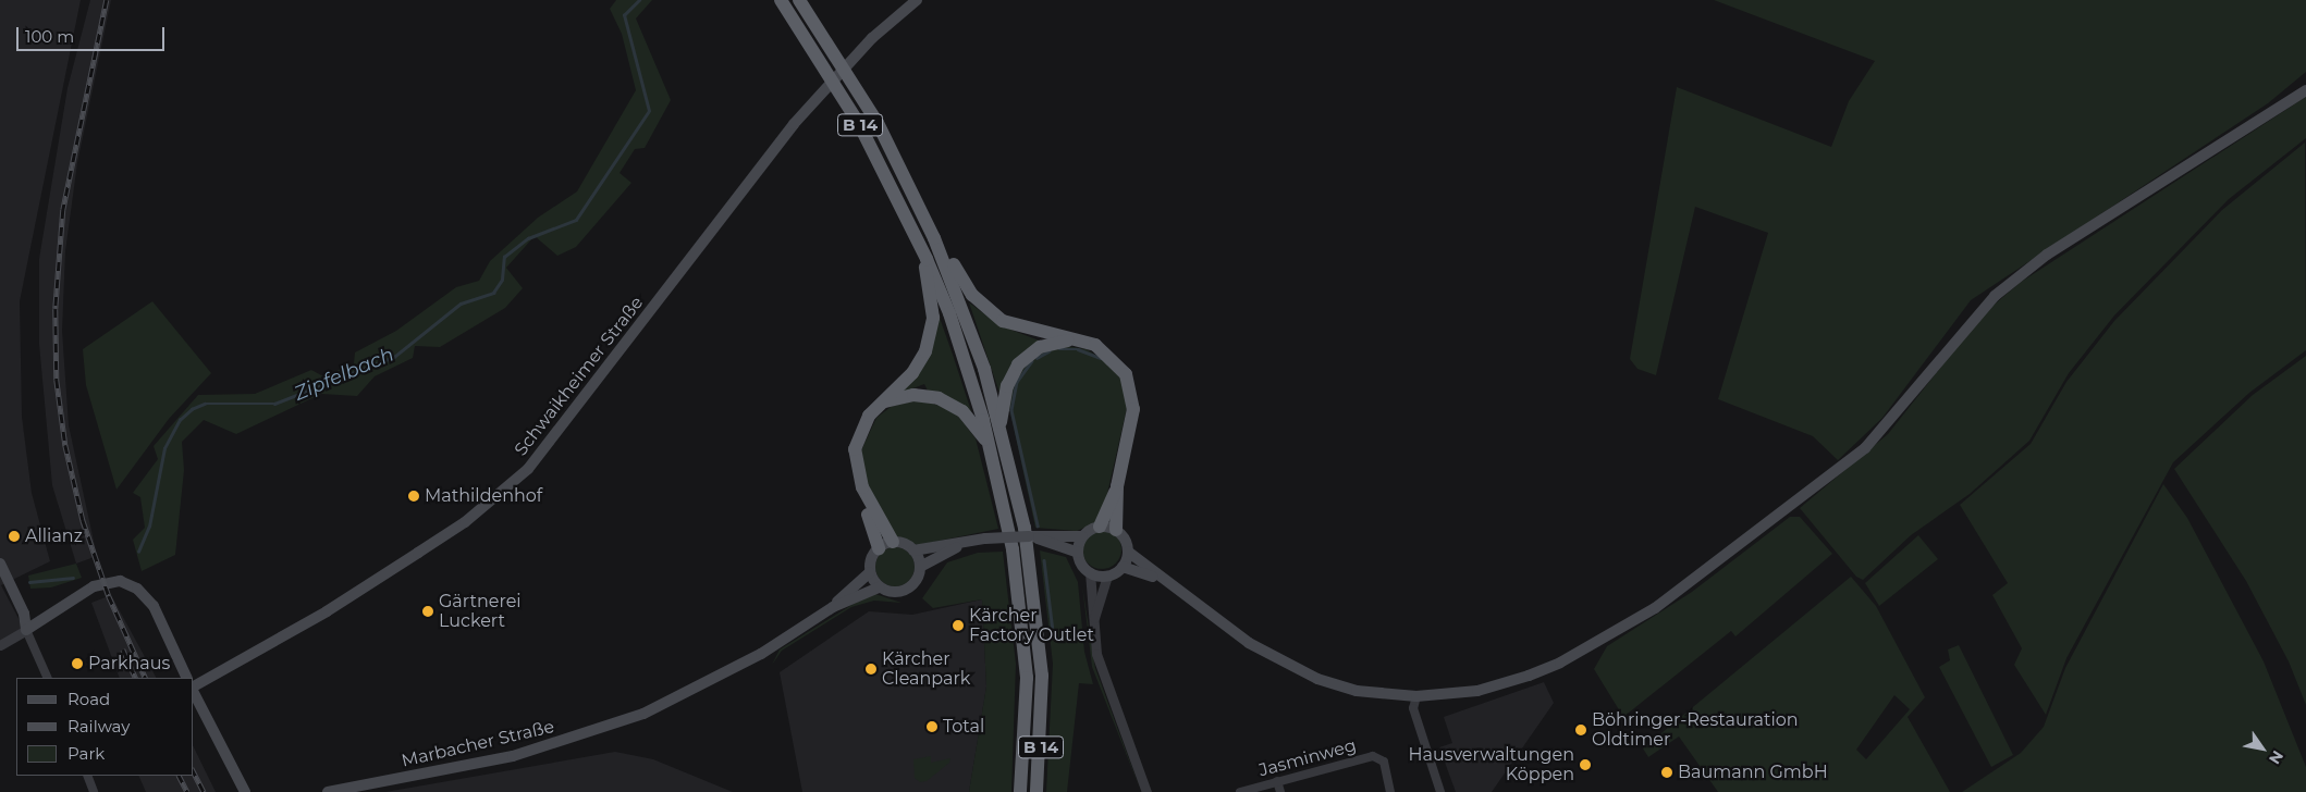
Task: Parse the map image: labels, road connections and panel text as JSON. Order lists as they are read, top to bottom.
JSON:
{
  "streets": {
    "highway": ["B 14"],
    "main road": ["Schwaikheimer Straße", "Marbacher Straße"],
    "street": ["Jasminweg"]
  },
  "water": ["Zipfelbach"],
  "places": [
    "Mathildenhof",
    "Allianz",
    "Gärtnerei Luckert",
    "Kärcher Factory Outlet",
    "Parkhaus",
    "Kärcher Cleanpark",
    "Total",
    "Böhringer-Restauration Oldtimer",
    "Hausverwaltungen Köppen",
    "Baumann GmbH"
  ],
  "legend": ["Road", "Railway", "Park"],
  "scale_bar": "100 m",
  "north": "bottom right"
}
